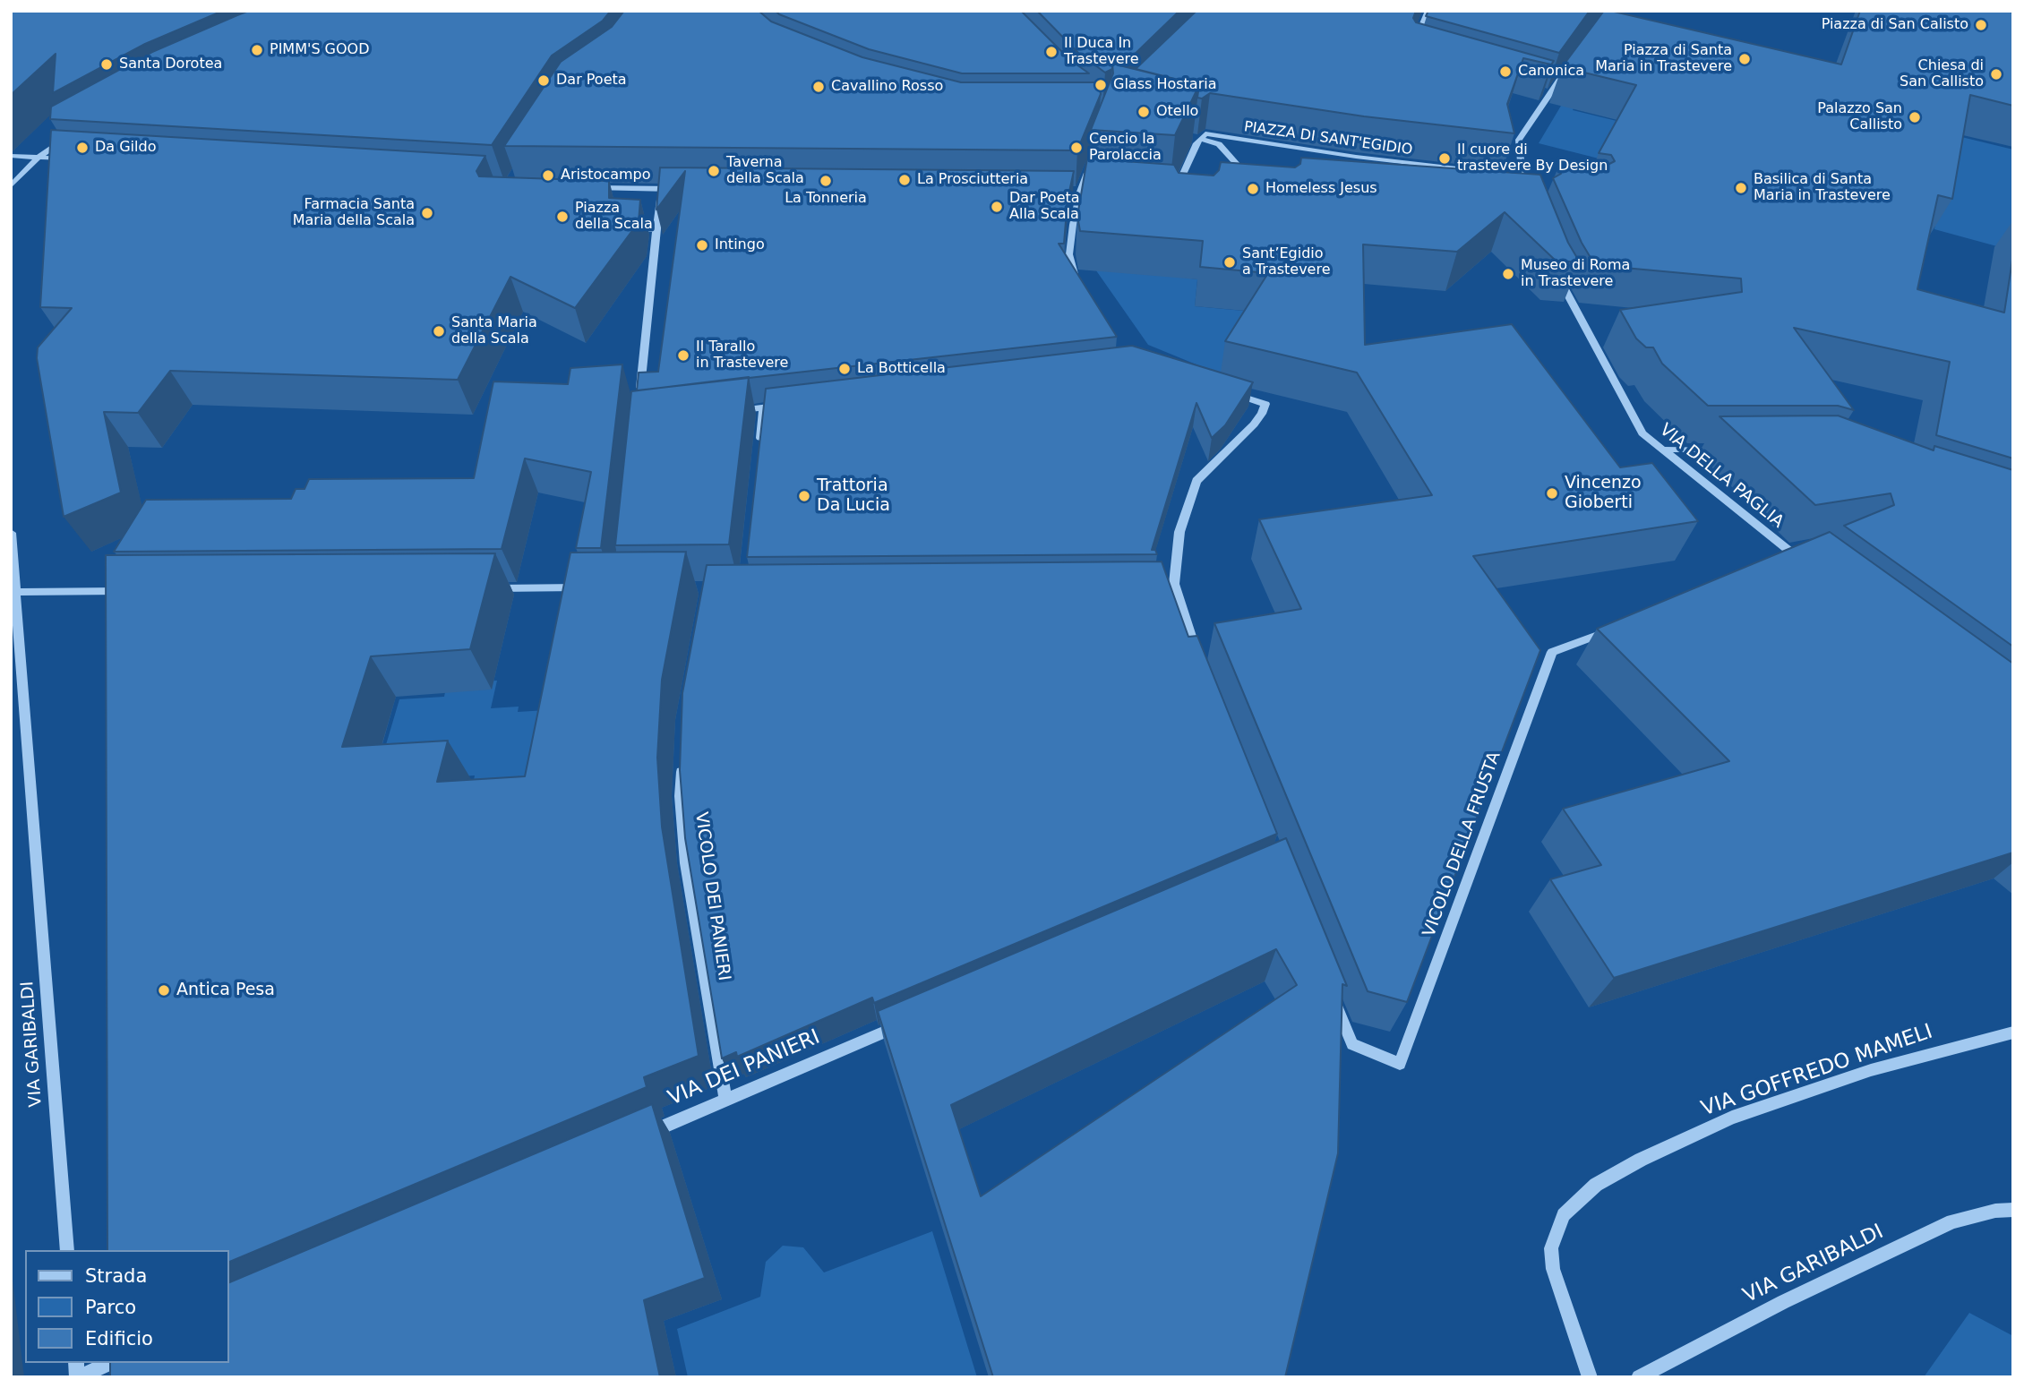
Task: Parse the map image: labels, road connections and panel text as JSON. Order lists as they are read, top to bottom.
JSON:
{
  "streets": {
    "street": [
      "PIAZZA DI SANT'EGIDIO",
      "VIA DELLA PAGLIA",
      "VICOLO DELLA FRUSTA",
      "VICOLO DEI PANIERI",
      "VIA GARIBALDI",
      "VIA DEI PANIERI",
      "VIA GOFFREDO MAMELI"
    ]
  },
  "crossings": [
    ["VICOLO DEI PANIERI", "VIA DEI PANIERI"]
  ],
  "places": [
    "Piazza di San Calisto",
    "PIMM'S GOOD",
    "Il Duca In Trastevere",
    "Piazza di Santa Maria in Trastevere",
    "Santa Dorotea",
    "Canonica",
    "Chiesa di San Callisto",
    "Dar Poeta",
    "Glass Hostaria",
    "Cavallino Rosso",
    "Otello",
    "Palazzo San Callisto",
    "Da Gildo",
    "Cencio la Parolaccia",
    "Il cuore di trastevere By Design",
    "Taverna della Scala",
    "Aristocampo",
    "La Prosciutteria",
    "La Tonneria",
    "Basilica di Santa Maria in Trastevere",
    "Homeless Jesus",
    "Dar Poeta Alla Scala",
    "Farmacia Santa Maria della Scala",
    "Piazza della Scala",
    "Intingo",
    "Sant’Egidio a Trastevere",
    "Museo di Roma in Trastevere",
    "Santa Maria della Scala",
    "Il Tarallo in Trastevere",
    "La Botticella",
    "Vincenzo Gioberti",
    "Trattoria Da Lucia",
    "Antica Pesa"
  ],
  "legend": ["Strada", "Parco", "Edificio"]
}
